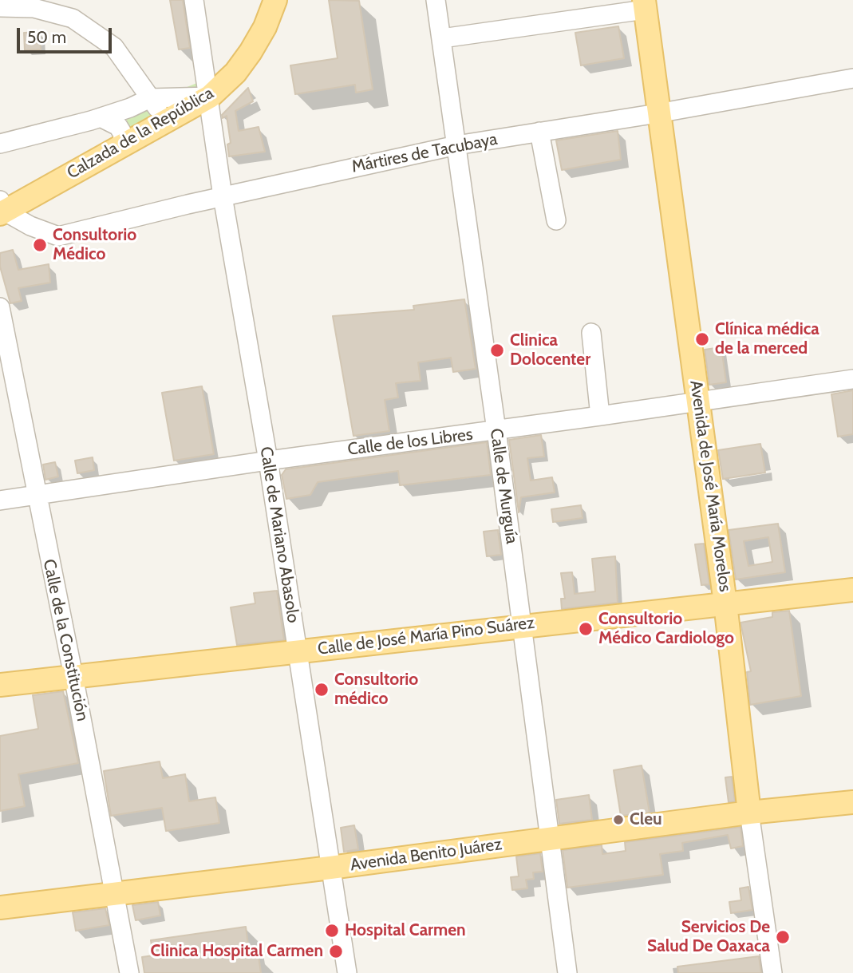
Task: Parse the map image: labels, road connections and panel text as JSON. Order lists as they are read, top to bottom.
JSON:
{
  "streets": {
    "main road": [
      "Calzada de la República",
      "Avenida de José María Morelos",
      "Calle de José María Pino Suárez",
      "Avenida Benito Juárez"
    ],
    "street": [
      "Mártires de Tacubaya",
      "Calle de los Libres",
      "Calle de Murguía",
      "Calle de Mariano Abasolo",
      "Calle de la Constitución"
    ]
  },
  "crossings": [
    ["Calzada de la República", "Mártires de Tacubaya"],
    ["Calzada de la República", "Calle de Mariano Abasolo"],
    ["Mártires de Tacubaya", "Calle de Murguía"],
    ["Mártires de Tacubaya", "Avenida de José María Morelos"],
    ["Mártires de Tacubaya", "Calle de Mariano Abasolo"],
    ["Calle de los Libres", "Calle de Murguía"],
    ["Calle de los Libres", "Avenida de José María Morelos"],
    ["Calle de los Libres", "Calle de Mariano Abasolo"],
    ["Calle de los Libres", "Calle de la Constitución"],
    ["Calle de Murguía", "Calle de José María Pino Suárez"],
    ["Calle de Murguía", "Avenida Benito Juárez"],
    ["Avenida de José María Morelos", "Calle de José María Pino Suárez"],
    ["Avenida de José María Morelos", "Avenida Benito Juárez"],
    ["Calle de Mariano Abasolo", "Calle de José María Pino Suárez"],
    ["Calle de Mariano Abasolo", "Avenida Benito Juárez"],
    ["Calle de José María Pino Suárez", "Calle de la Constitución"],
    ["Calle de la Constitución", "Avenida Benito Juárez"]
  ],
  "places": [
    "Consultorio Médico",
    "Clínica médica de la merced",
    "Clinica Dolocenter",
    "Consultorio Médico Cardiologo",
    "Consultorio médico",
    "Cleu",
    "Hospital Carmen",
    "Servicios De Salud De Oaxaca",
    "Clinica Hospital Carmen"
  ],
  "scale_bar": "50 m"
}
